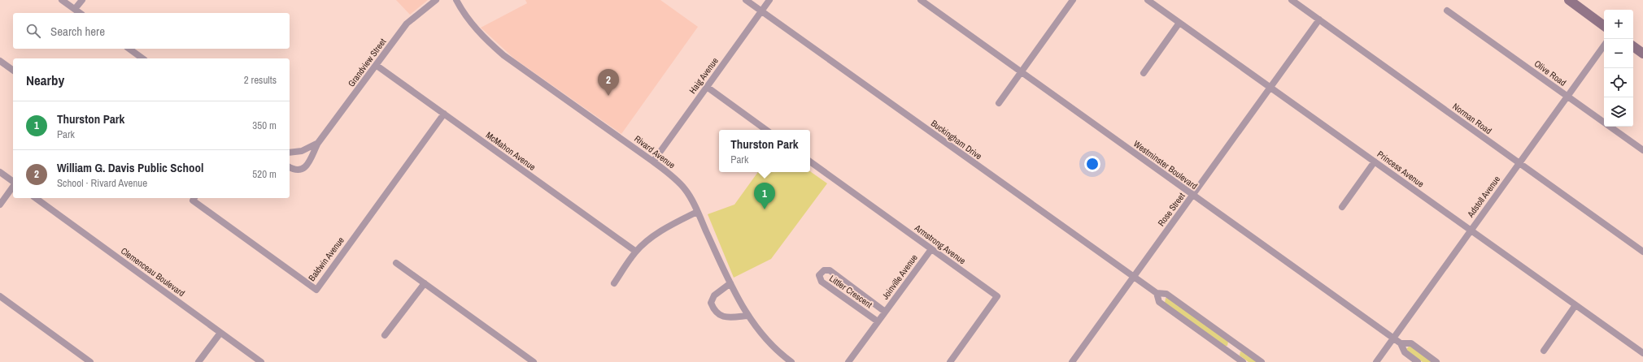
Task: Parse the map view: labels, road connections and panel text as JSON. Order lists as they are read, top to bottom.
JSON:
{
  "streets": {
    "street": [
      "Grandview Street",
      "Olive Road",
      "Haig Avenue",
      "Norman Road",
      "Buckingham Drive",
      "McMahon Avenue",
      "Rivard Avenue",
      "Westminster Boulevard",
      "Princess Avenue",
      "Adstoll Avenue",
      "Rose Street",
      "Armstrong Avenue",
      "Baldwin Avenue",
      "Clemenceau Boulevard",
      "Joinville Avenue",
      "Littler Crescent"
    ]
  },
  "crossings": [
    ["Grandview Street", "McMahon Avenue"],
    ["Olive Road", "Adstoll Avenue"],
    ["Haig Avenue", "Buckingham Drive"],
    ["Haig Avenue", "Rivard Avenue"],
    ["Norman Road", "Adstoll Avenue"],
    ["Norman Road", "Rose Street"],
    ["Buckingham Drive", "Rose Street"],
    ["McMahon Avenue", "Baldwin Avenue"],
    ["Westminster Boulevard", "Adstoll Avenue"],
    ["Westminster Boulevard", "Rose Street"],
    ["Princess Avenue", "Adstoll Avenue"],
    ["Princess Avenue", "Rose Street"],
    ["Armstrong Avenue", "Joinville Avenue"],
    ["Joinville Avenue", "Littler Crescent"]
  ],
  "page": {
    "map_buttons": ["+", "−"],
    "search": "Search here",
    "heading": ["Nearby", "2 results"],
    "pins": ["2", "1"],
    "list": [
      {
        "mark": "1",
        "name": "Thurston Park",
        "note": "Park",
        "value": "350 m"
      },
      {
        "mark": "2",
        "name": "William G. Davis Public School",
        "note": "School · Rivard Avenue",
        "value": "520 m"
      }
    ],
    "popup": ["Thurston Park", "Park"]
  }
}
